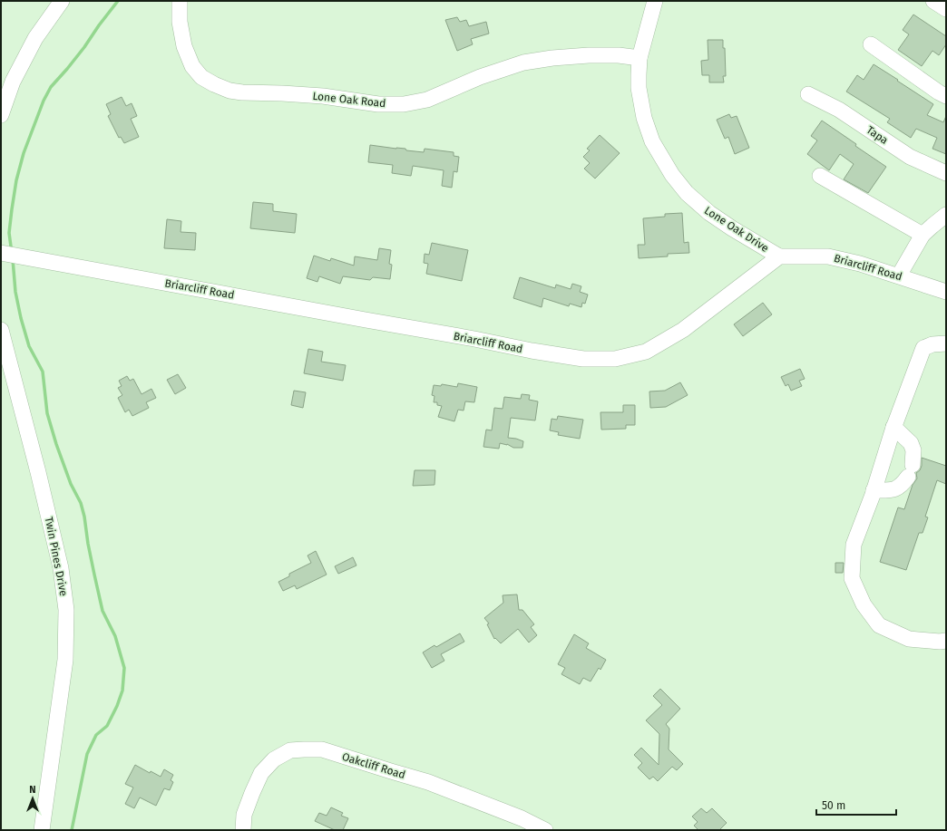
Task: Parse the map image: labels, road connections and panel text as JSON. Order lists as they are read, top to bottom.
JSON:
{
  "streets": {
    "street": [
      "Lone Oak Road",
      "Tapa",
      "Lone Oak Drive",
      "Briarcliff Road",
      "Twin Pines Drive",
      "Oakcliff Road"
    ]
  },
  "crossings": [
    ["Lone Oak Road", "Lone Oak Drive"],
    ["Lone Oak Drive", "Briarcliff Road"]
  ],
  "scale_bar": "50 m",
  "north": "top"
}
